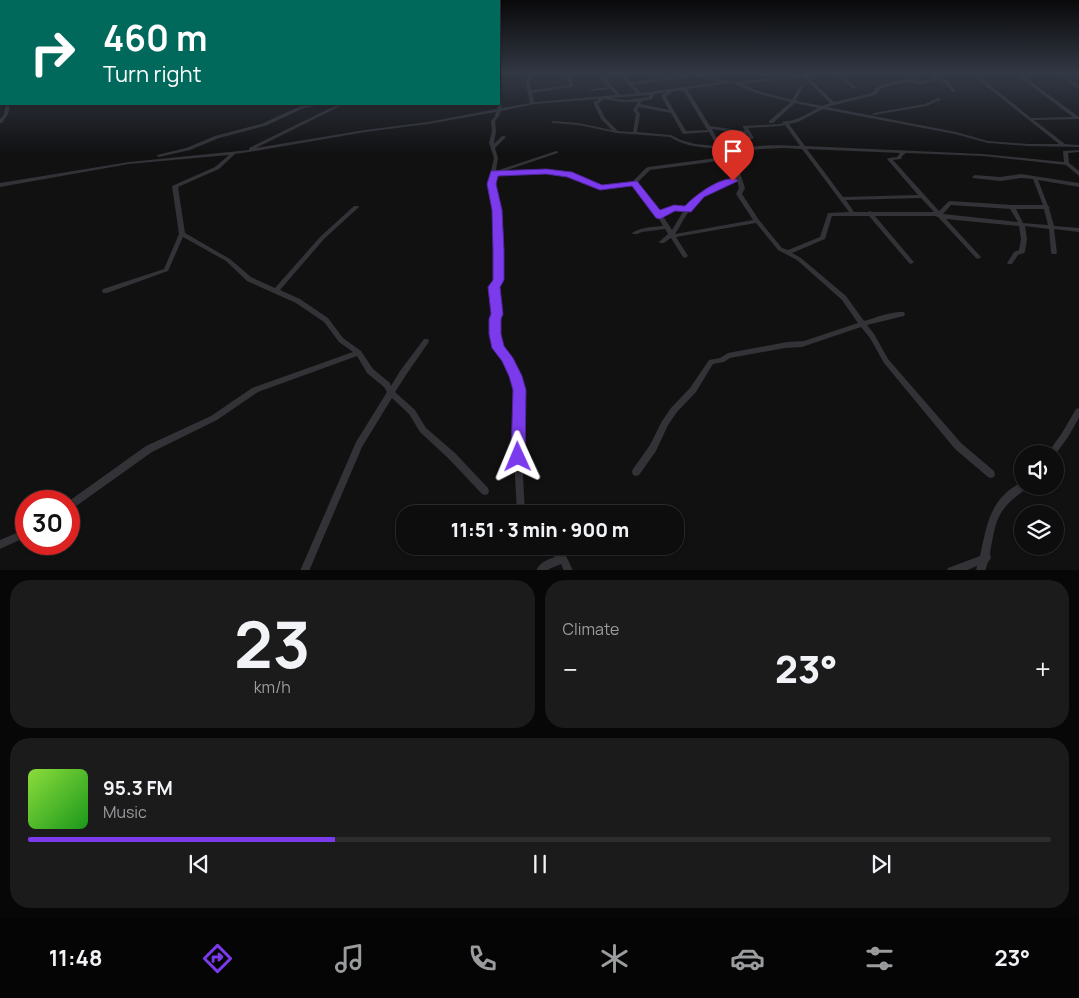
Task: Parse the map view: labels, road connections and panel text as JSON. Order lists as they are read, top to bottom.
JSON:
{
  "page": {
    "turn": ["460 m", "Turn right"],
    "limit": "30",
    "trip": "11:51 · 3 min · 900 m",
    "tile": [
      ["23", "km/h"],
      "Climate"
    ],
    "heat": ["−", "23°", "+"],
    "song": ["95.3 FM", "Music"],
    "tabs": ["11:48", "23°"]
  }
}
